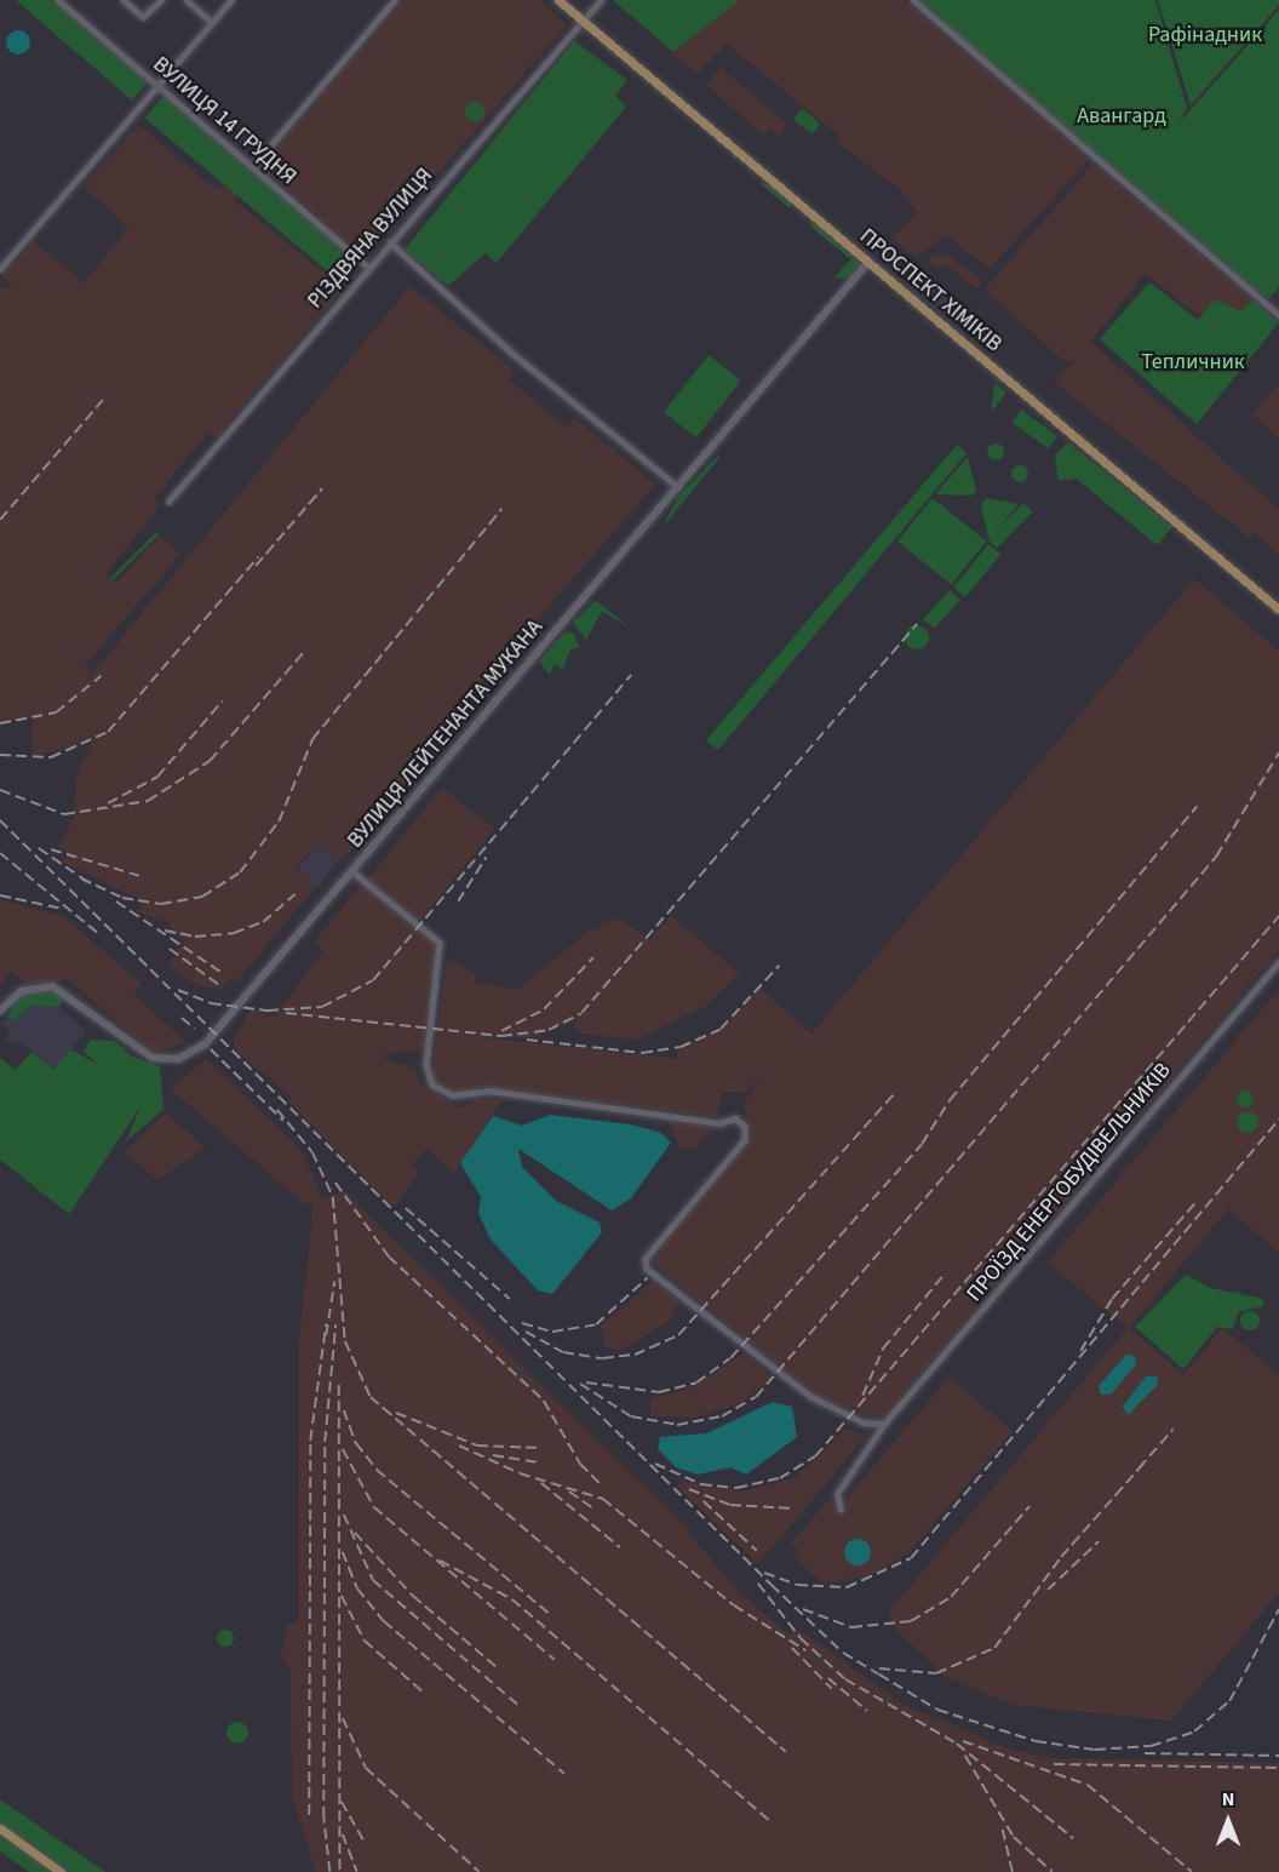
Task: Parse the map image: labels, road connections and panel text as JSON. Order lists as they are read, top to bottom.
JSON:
{
  "streets": {
    "main road": ["ПРОСПЕКТ ХІМІКІВ", "ВУЛИЦЯ ЛЕЙТЕНАНТА МУКАНА"],
    "street": ["ВУЛИЦЯ 14 ГРУДНЯ", "РІЗДВЯНА ВУЛИЦЯ", "ПРОЇЗД ЕНЕРГОБУДІВЕЛЬНИКІВ"]
  },
  "crossings": [
    ["ВУЛИЦЯ 14 ГРУДНЯ", "РІЗДВЯНА ВУЛИЦЯ"],
    ["РІЗДВЯНА ВУЛИЦЯ", "ПРОСПЕКТ ХІМІКІВ"],
    ["ПРОСПЕКТ ХІМІКІВ", "ВУЛИЦЯ ЛЕЙТЕНАНТА МУКАНА"]
  ],
  "parks": ["Рафінадник", "Авангард", "Тепличник"],
  "north": "top"
}
